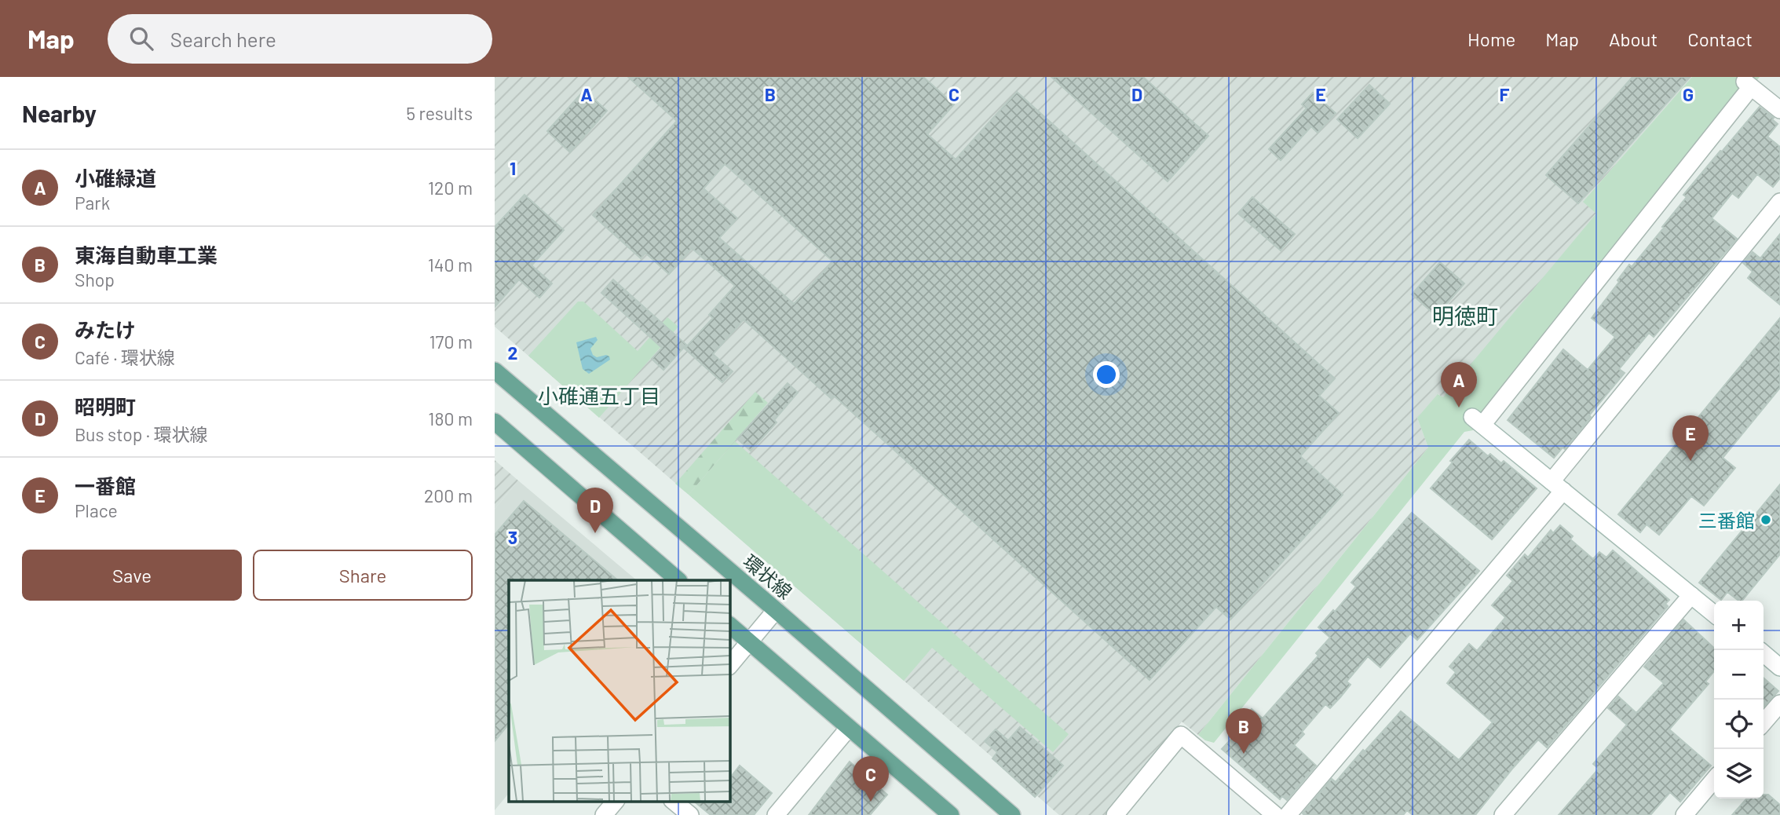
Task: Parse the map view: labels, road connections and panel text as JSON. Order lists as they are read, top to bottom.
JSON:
{
  "streets": {
    "main road": ["環状線"]
  },
  "districts": ["明徳町", "小碓通五丁目"],
  "places": ["三番館"],
  "page": {
    "header": "Map",
    "search": "Search here",
    "nav": [
      "Home",
      "Map",
      "About",
      "Contact"
    ],
    "heading": ["Nearby", "5 results"],
    "list": [
      {
        "mark": "A",
        "name": "小碓緑道",
        "note": "Park",
        "value": "120 m"
      },
      {
        "mark": "B",
        "name": "東海自動車工業",
        "note": "Shop",
        "value": "140 m"
      },
      {
        "mark": "C",
        "name": "みたけ",
        "note": "Café · 環状線",
        "value": "170 m"
      },
      {
        "mark": "D",
        "name": "昭明町",
        "note": "Bus stop · 環状線",
        "value": "180 m"
      },
      {
        "mark": "E",
        "name": "一番館",
        "note": "Place",
        "value": "200 m"
      }
    ],
    "pins": [
      "A",
      "E",
      "D",
      "B",
      "C"
    ],
    "buttons": ["Save", "Share"],
    "map_buttons": ["+", "−"]
  },
  "grid": {
    "columns": [
      "A",
      "B",
      "C",
      "D",
      "E",
      "F",
      "G"
    ],
    "rows": ["1", "2", "3"]
  }
}
